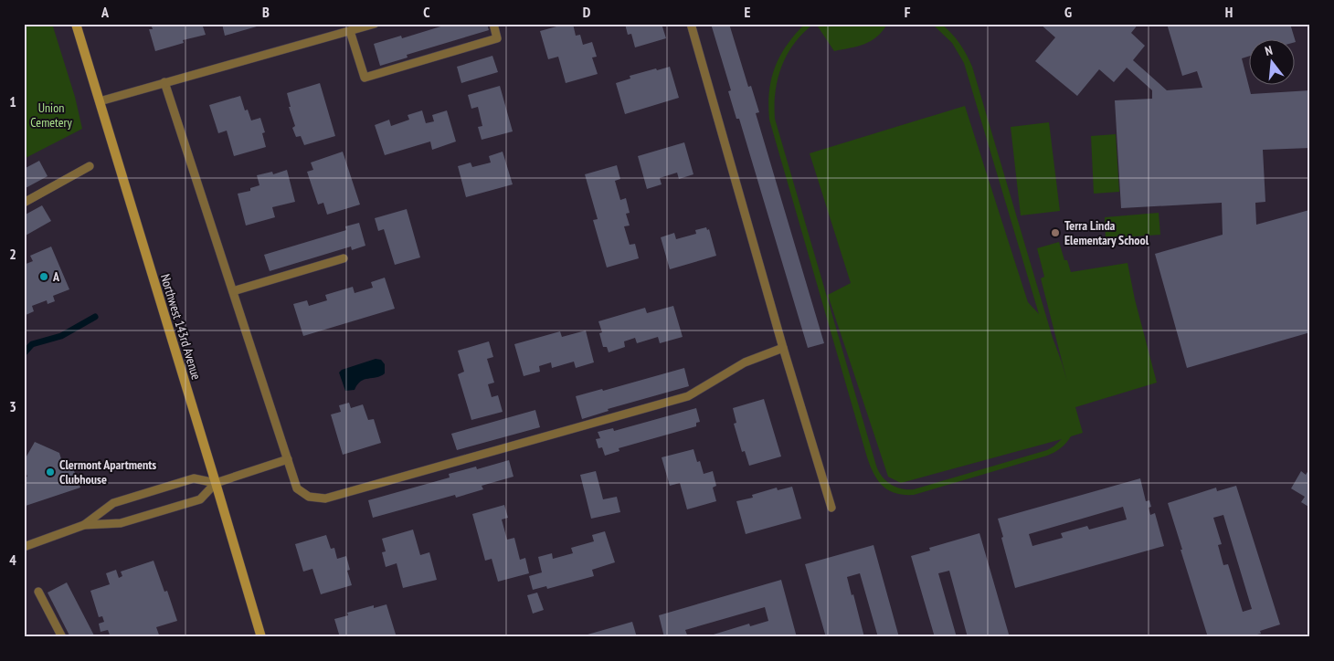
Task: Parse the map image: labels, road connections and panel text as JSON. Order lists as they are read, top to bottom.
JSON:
{
  "streets": {
    "main road": ["Northwest 143rd Avenue"]
  },
  "parks": ["Union Cemetery"],
  "places": ["Terra Linda Elementary School", "A", "Clermont Apartments Clubhouse"],
  "north": "top",
  "grid": {
    "columns": [
      "A",
      "B",
      "C",
      "D",
      "E",
      "F",
      "G",
      "H"
    ],
    "rows": [
      "1",
      "2",
      "3",
      "4"
    ]
  }
}
